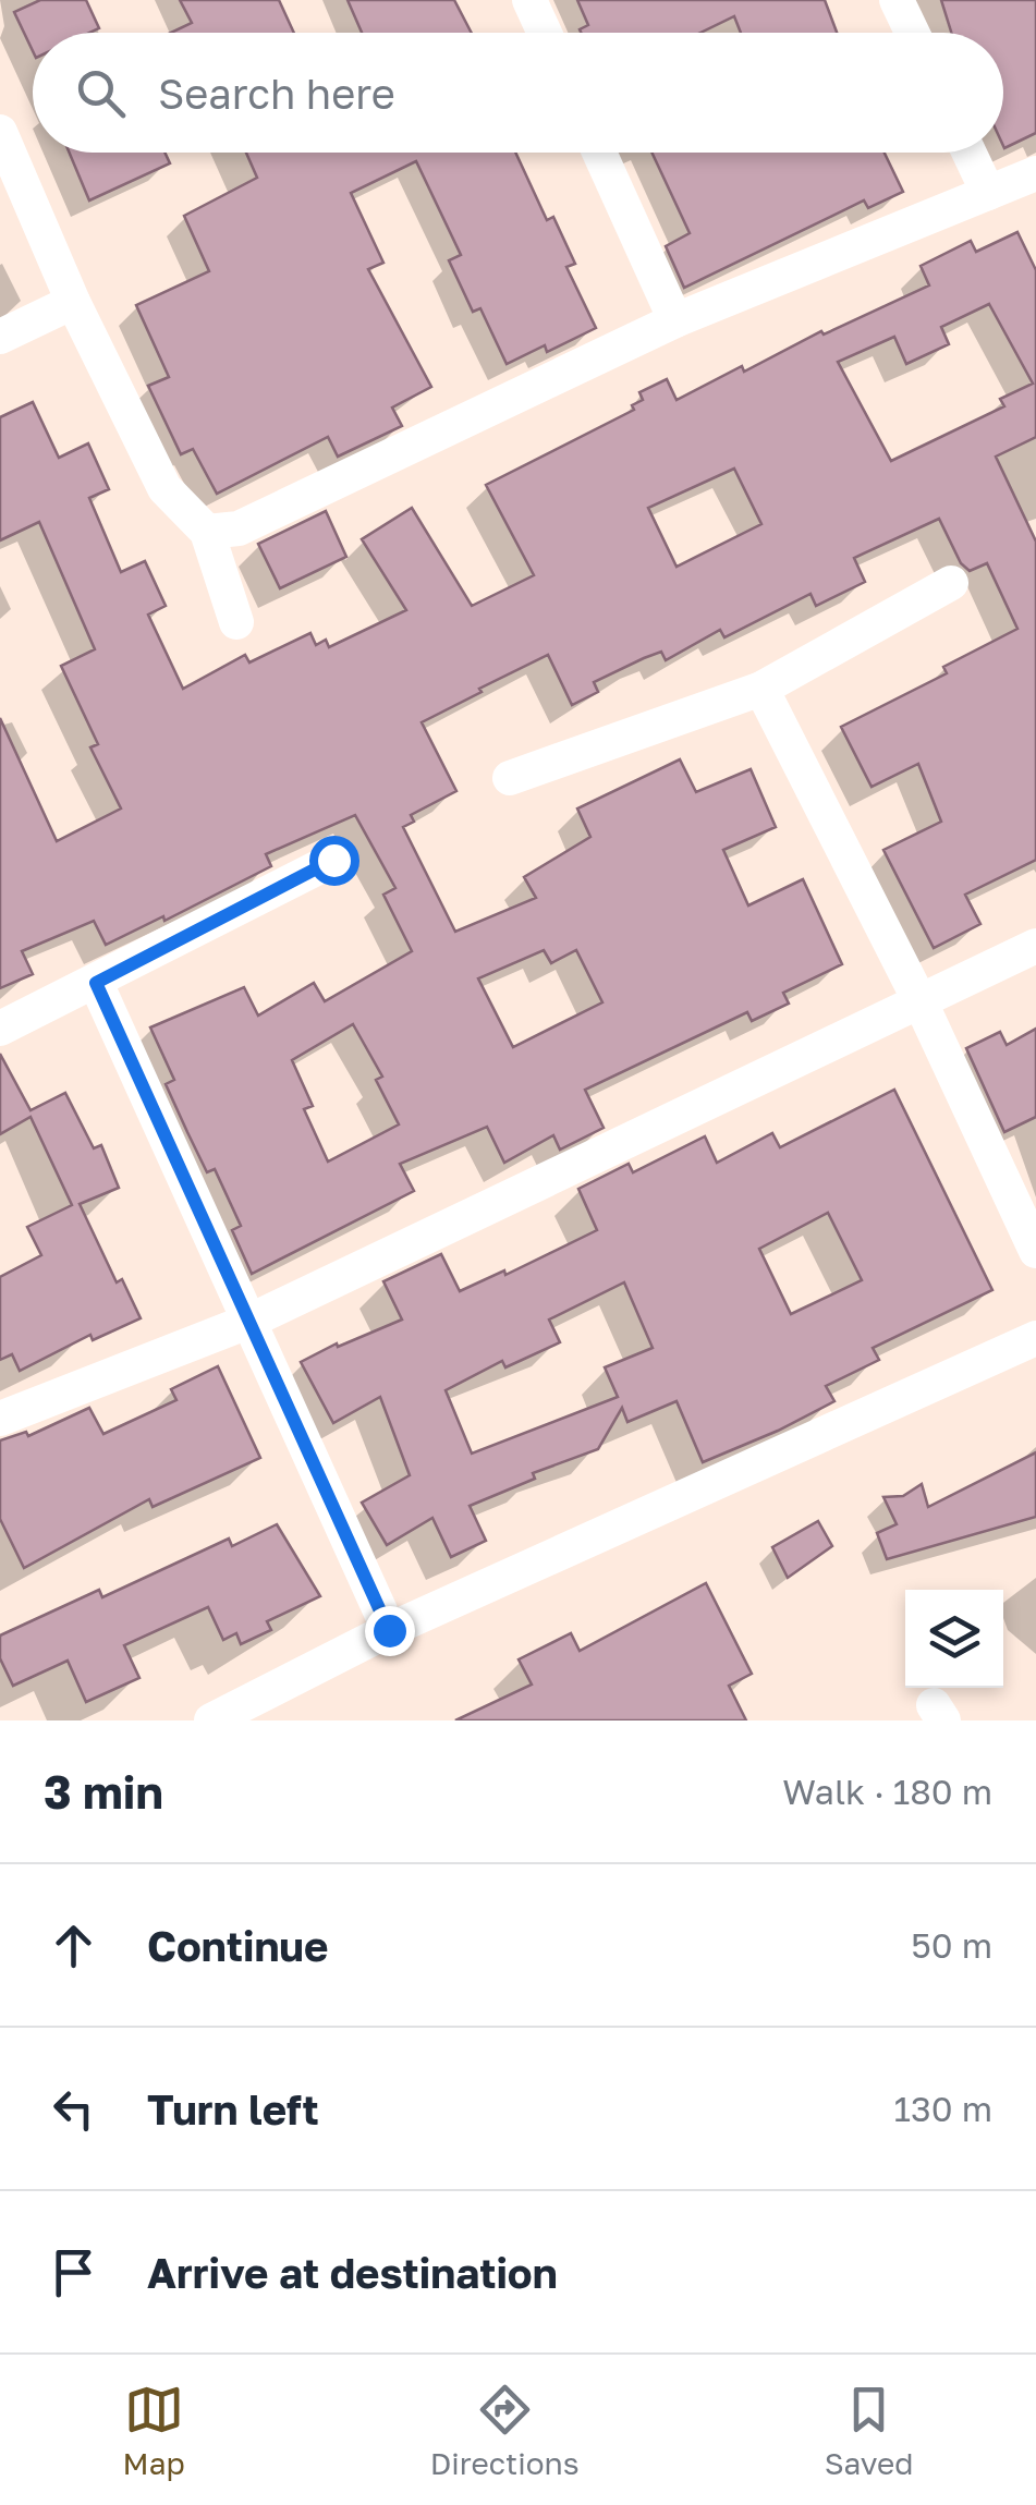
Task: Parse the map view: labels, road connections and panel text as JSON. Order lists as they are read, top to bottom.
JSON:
{
  "page": {
    "search": "Search here",
    "heading": ["3 min", "Walk · 180 m"],
    "list": [
      ["Continue", "50 m"],
      ["Turn left", "130 m"],
      "Arrive at destination"
    ],
    "nav": ["Map", "Directions", "Saved"]
  }
}
